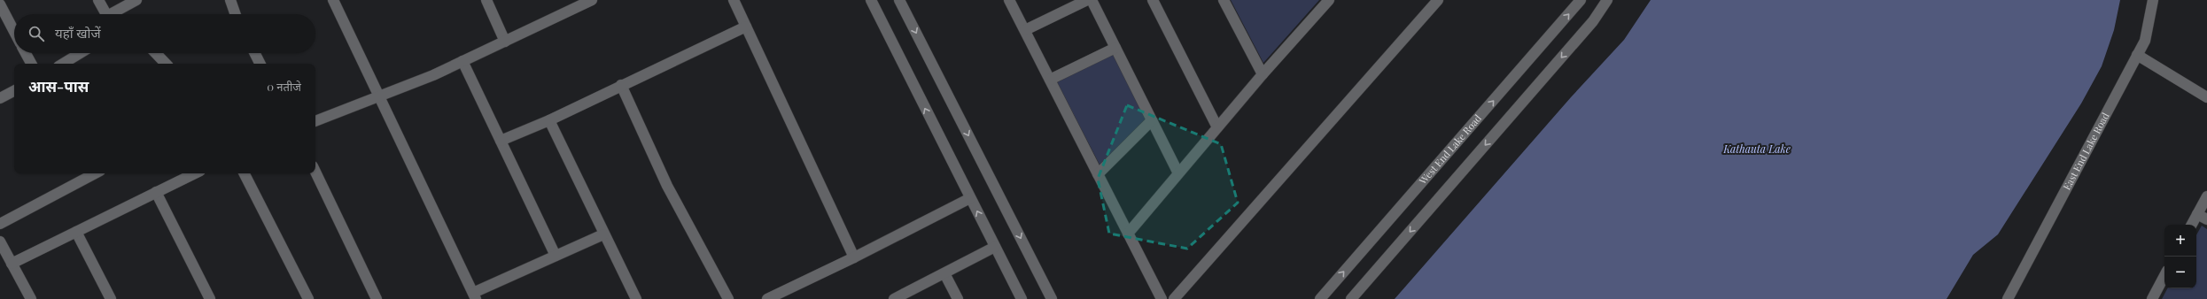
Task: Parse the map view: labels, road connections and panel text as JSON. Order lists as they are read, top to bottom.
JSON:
{
  "streets": {
    "street": ["West End Lake Road", "East End Lake Road"]
  },
  "water": ["Kathauta Lake"],
  "page": {
    "search": "यहाँ खोजें",
    "heading": ["आस-पास", "0 नतीजे"],
    "map_buttons": ["+", "−"]
  }
}
